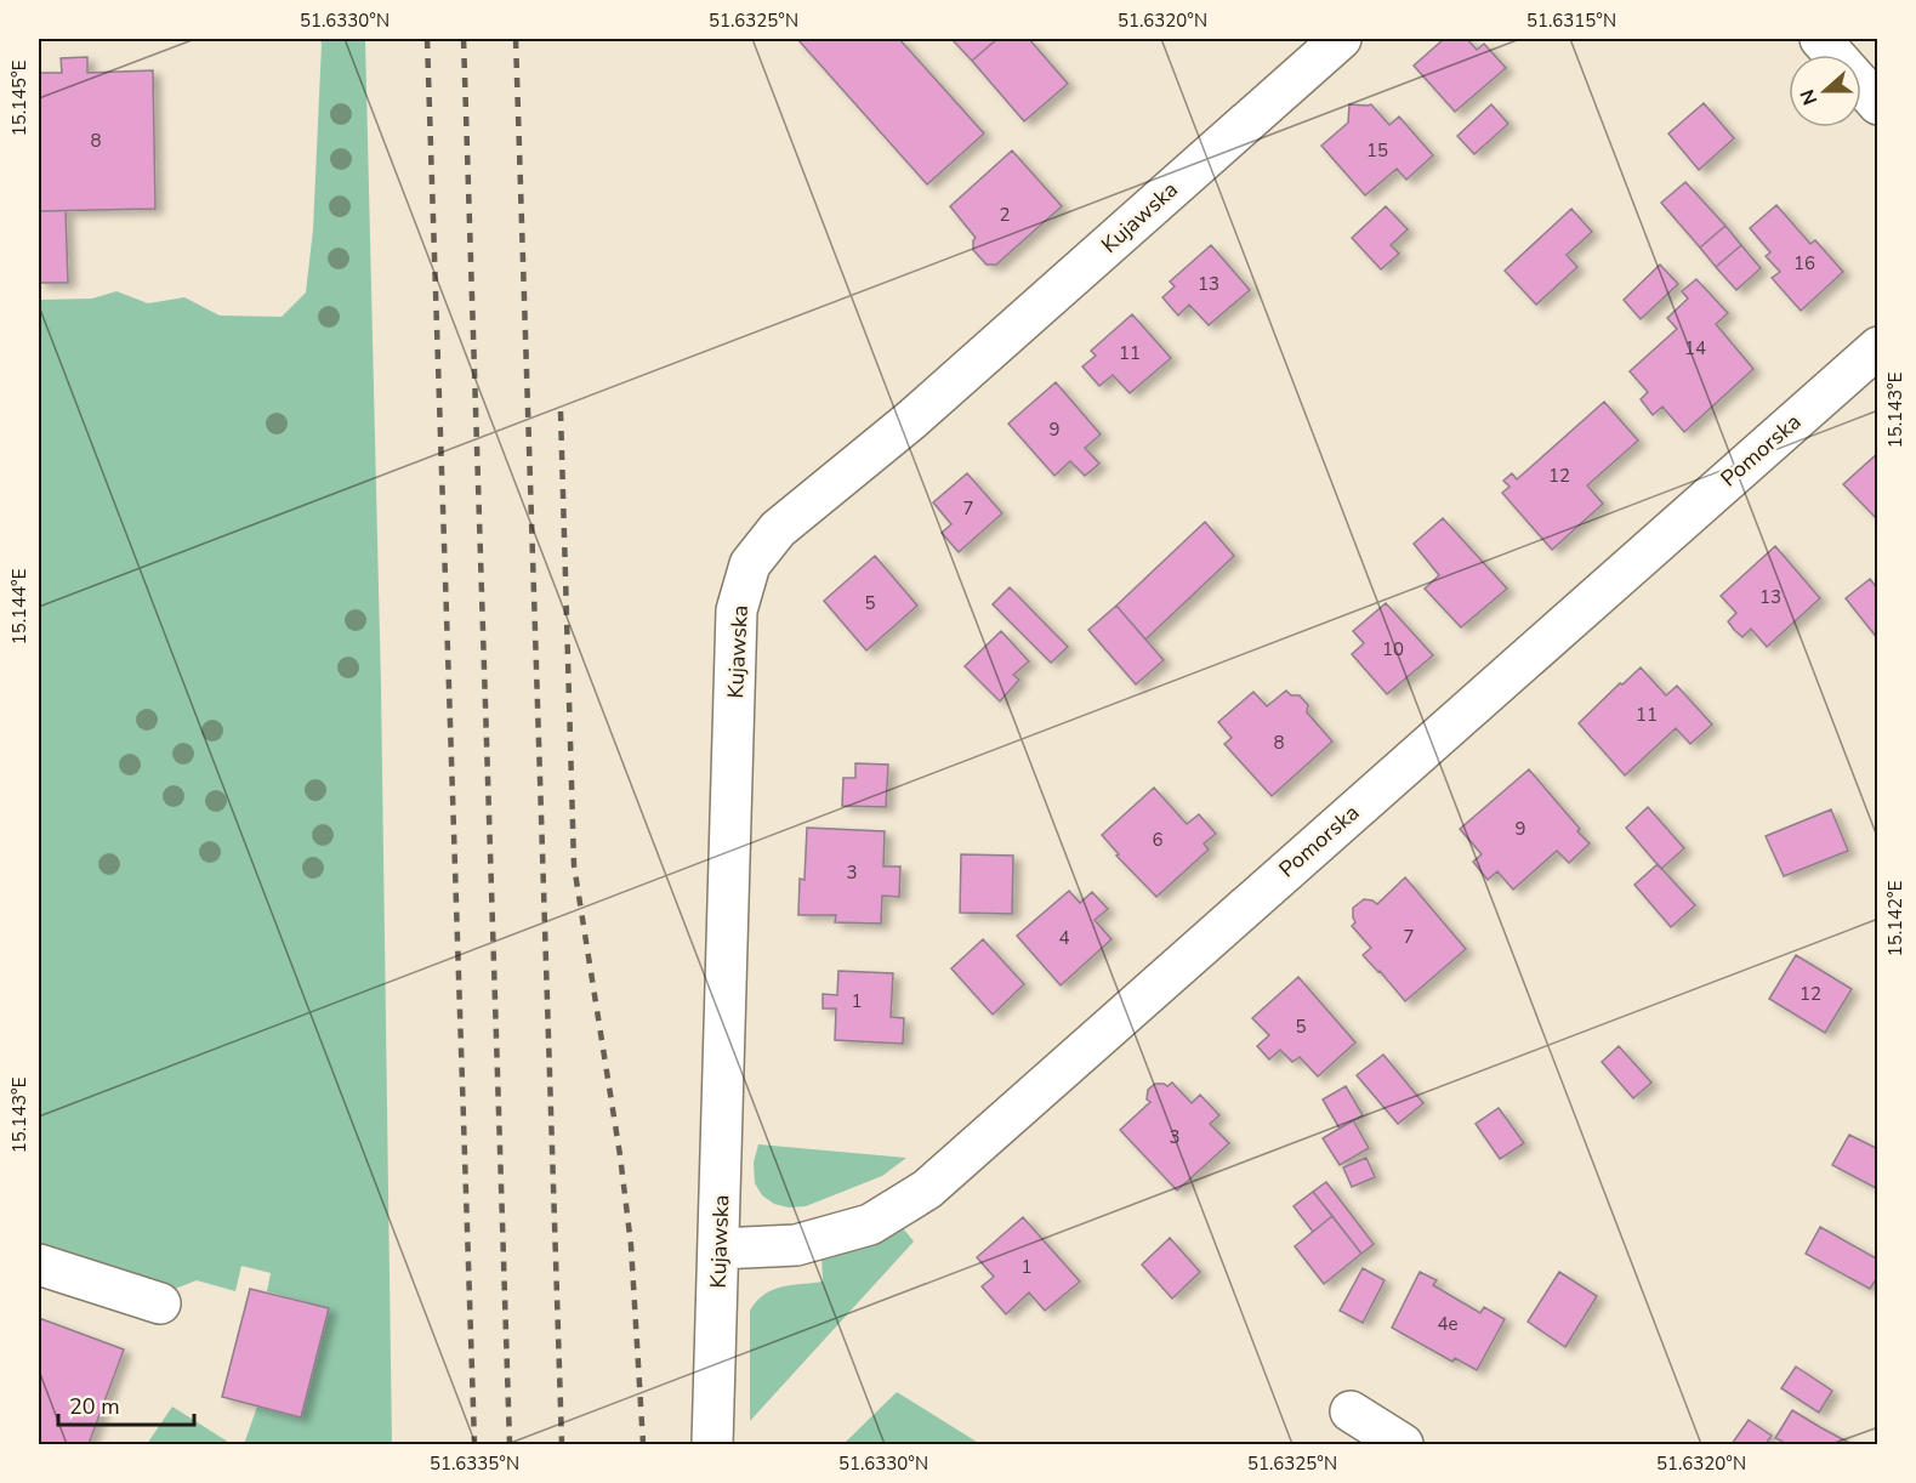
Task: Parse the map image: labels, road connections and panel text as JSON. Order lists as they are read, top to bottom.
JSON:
{
  "streets": {
    "street": ["Kujawska", "Pomorska"]
  },
  "crossings": [
    ["Kujawska", "Pomorska"]
  ],
  "house_numbers": [
    "8",
    "15",
    "2",
    "16",
    "13",
    "14",
    "11",
    "9",
    "12",
    "7",
    "13",
    "5",
    "10",
    "11",
    "8",
    "9",
    "6",
    "3",
    "7",
    "4",
    "12",
    "1",
    "5",
    "3",
    "1",
    "4e"
  ],
  "scale_bar": "20 m",
  "north": "left",
  "coordinates": [
    "51.6330°N",
    "51.6325°N",
    "51.6320°N",
    "51.6315°N",
    "15.145°E",
    "15.143°E",
    "15.144°E",
    "15.142°E",
    "51.6335°N"
  ]
}
